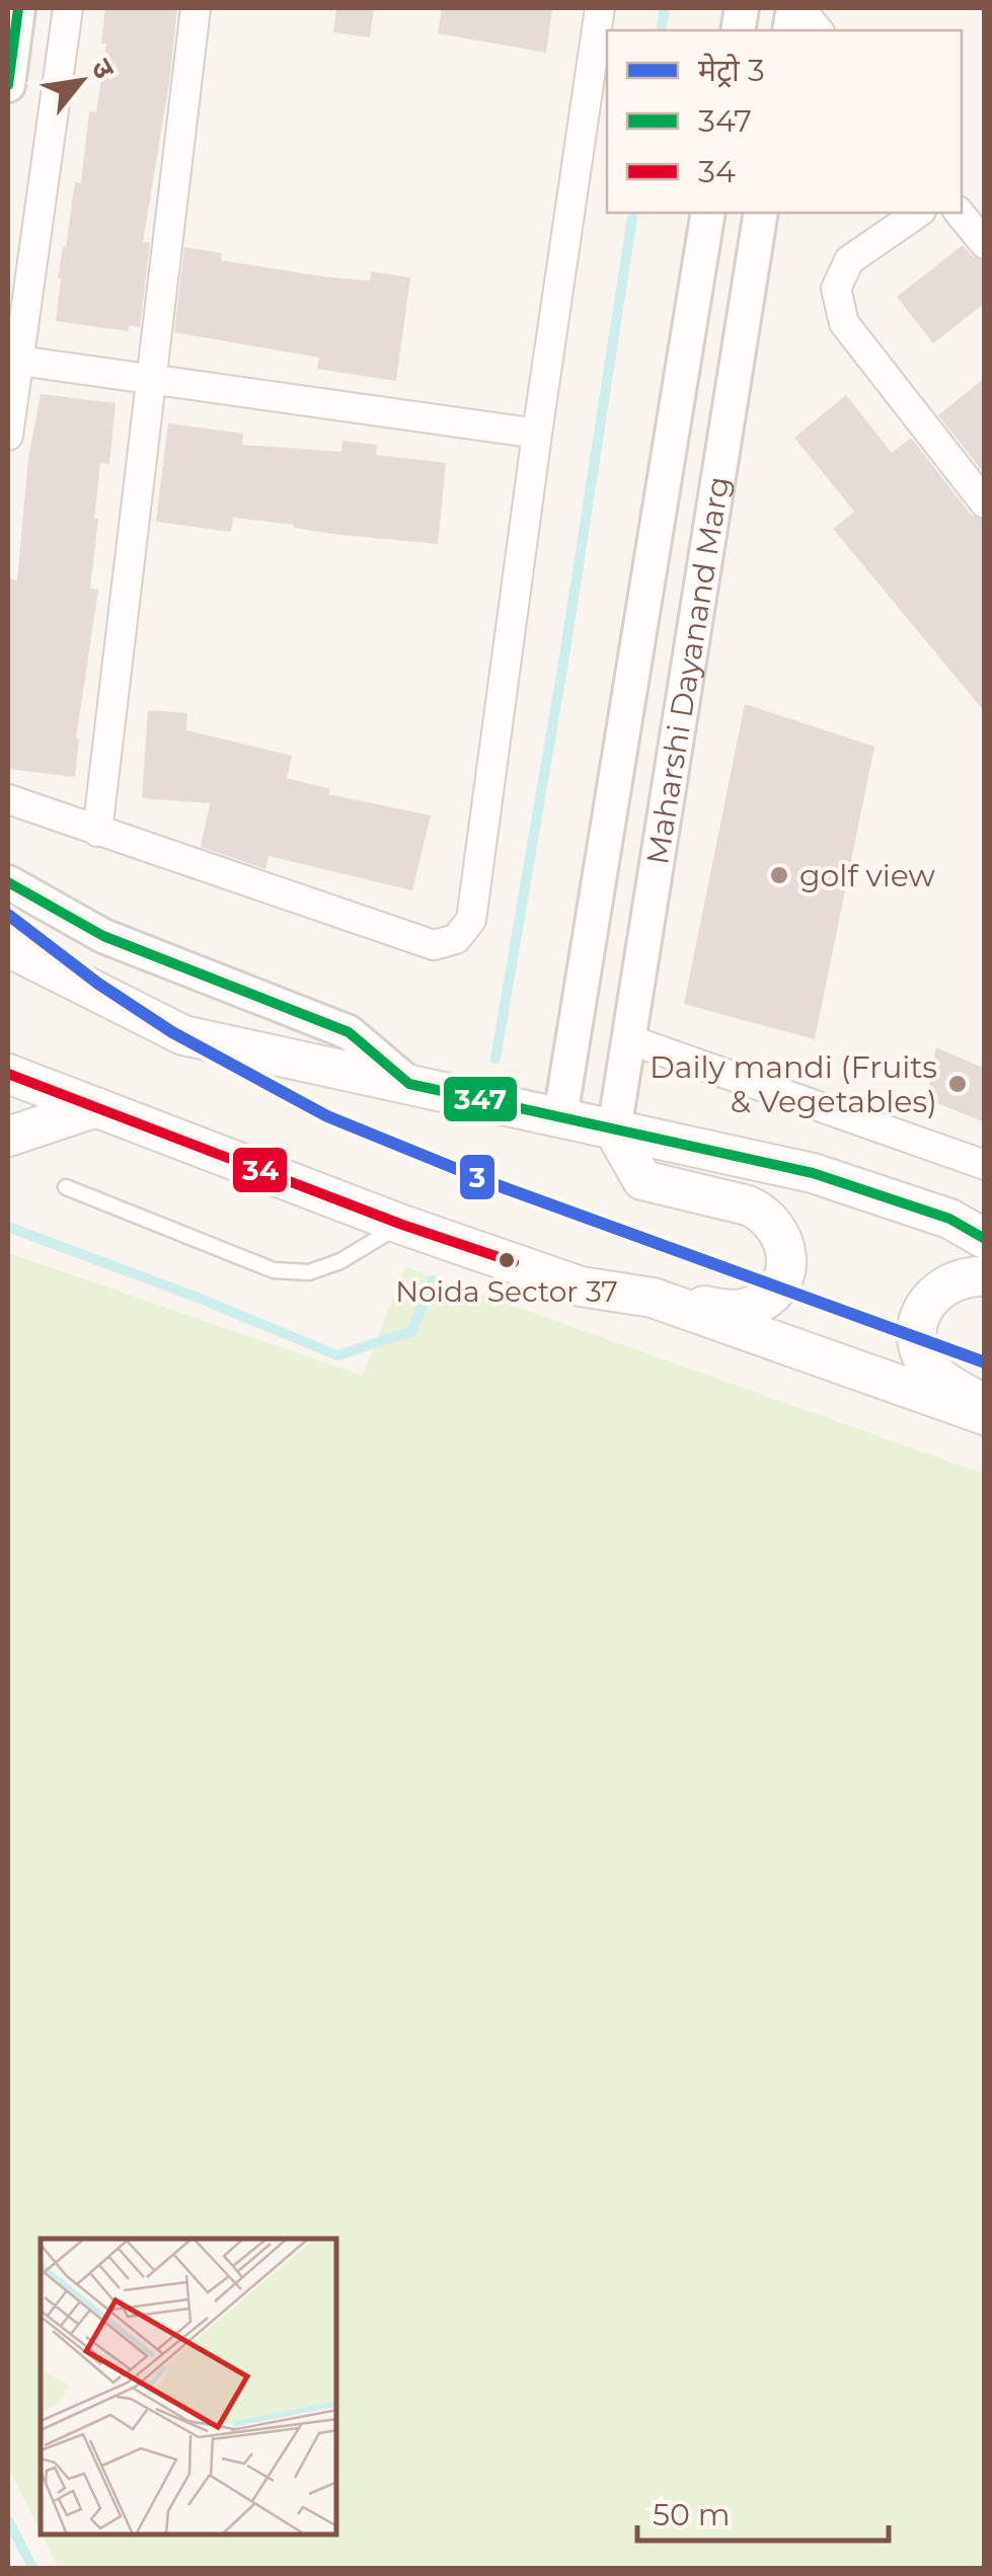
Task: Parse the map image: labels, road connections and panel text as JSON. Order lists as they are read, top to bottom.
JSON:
{
  "streets": {
    "street": ["Maharshi Dayanand Marg"]
  },
  "places": ["golf view", "Daily mandi (Fruits & Vegetables)", "Noida Sector 37"],
  "lines": ["transit line 347", "metro line 3", "transit line 34"],
  "legend": ["मेट्रो 3", "347", "34"],
  "scale_bar": "50 m",
  "north": "top right"
}
